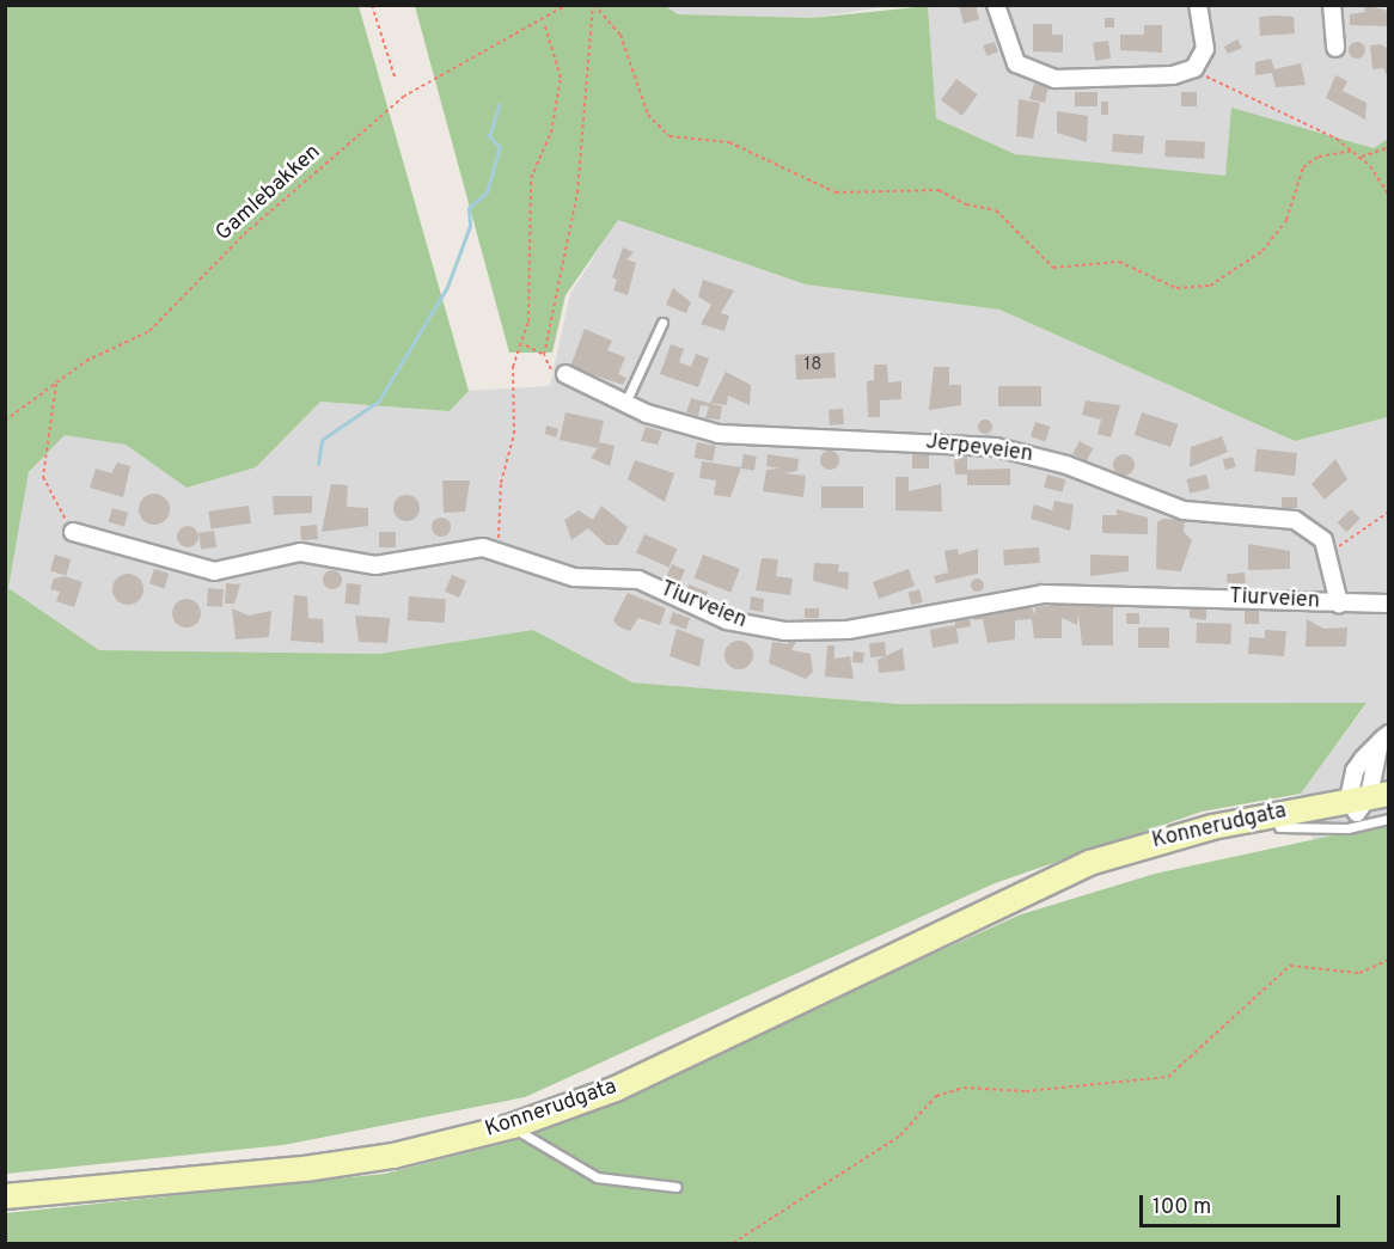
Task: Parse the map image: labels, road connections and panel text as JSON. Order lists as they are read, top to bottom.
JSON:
{
  "streets": {
    "main road": ["Konnerudgata"],
    "street": ["Jerpeveien", "Tiurveien"],
    "path": ["Gamlebakken"]
  },
  "house_numbers": ["18"],
  "scale_bar": "100 m"
}
